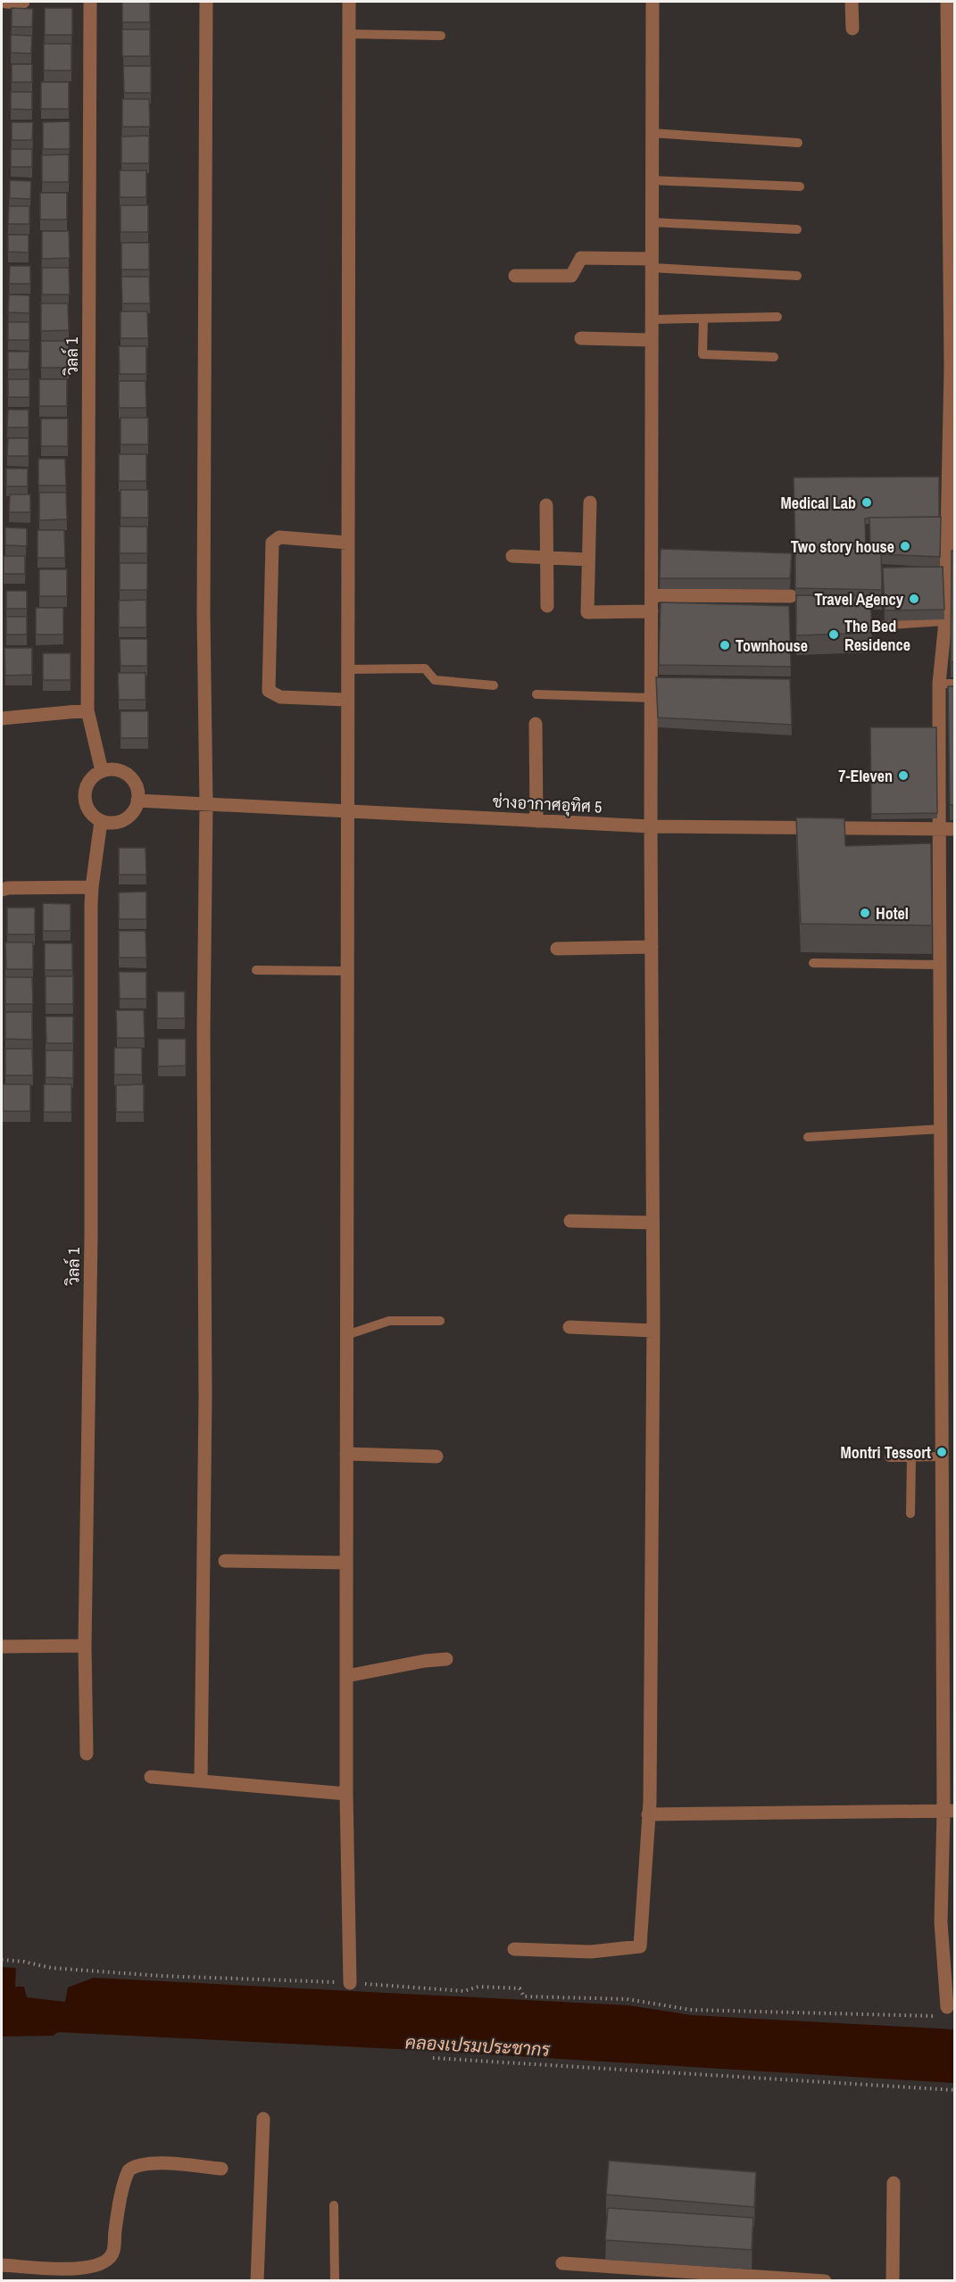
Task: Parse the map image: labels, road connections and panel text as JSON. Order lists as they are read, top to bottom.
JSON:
{
  "streets": {
    "street": ["วิลล์ 1", "ช่างอากาศอุทิศ 5"]
  },
  "crossings": [
    ["วิลล์ 1", "ช่างอากาศอุทิศ 5"]
  ],
  "water": ["คลองเปรมประชากร"],
  "places": [
    "Medical Lab",
    "Two story house",
    "Travel Agency",
    "The Bed Residence",
    "Townhouse",
    "7-Eleven",
    "Hotel",
    "Montri Tessort"
  ]
}
